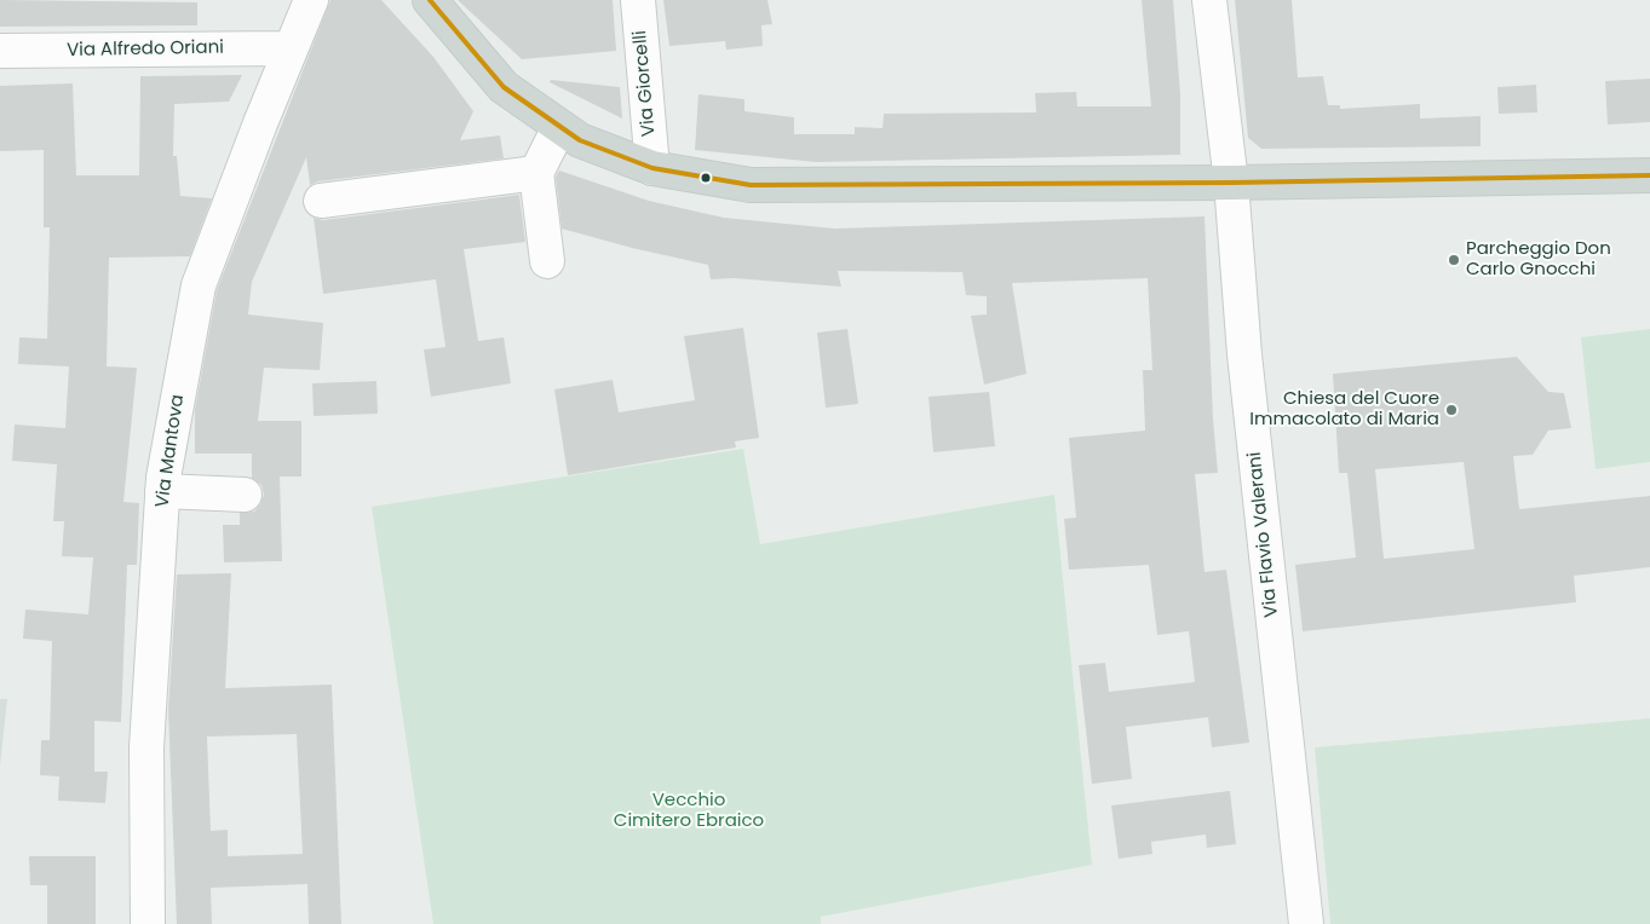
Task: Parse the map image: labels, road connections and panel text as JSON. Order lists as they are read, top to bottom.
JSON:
{
  "streets": {
    "street": [
      "Via Alfredo Oriani",
      "Via Giorcelli",
      "Via Mantova",
      "Via Flavio Valerani"
    ]
  },
  "crossings": [
    ["Via Alfredo Oriani", "Via Mantova"]
  ],
  "parks": ["Vecchio Cimitero Ebraico"],
  "places": ["Parcheggio Don Carlo Gnocchi", "Chiesa del Cuore Immacolato di Maria"]
}
